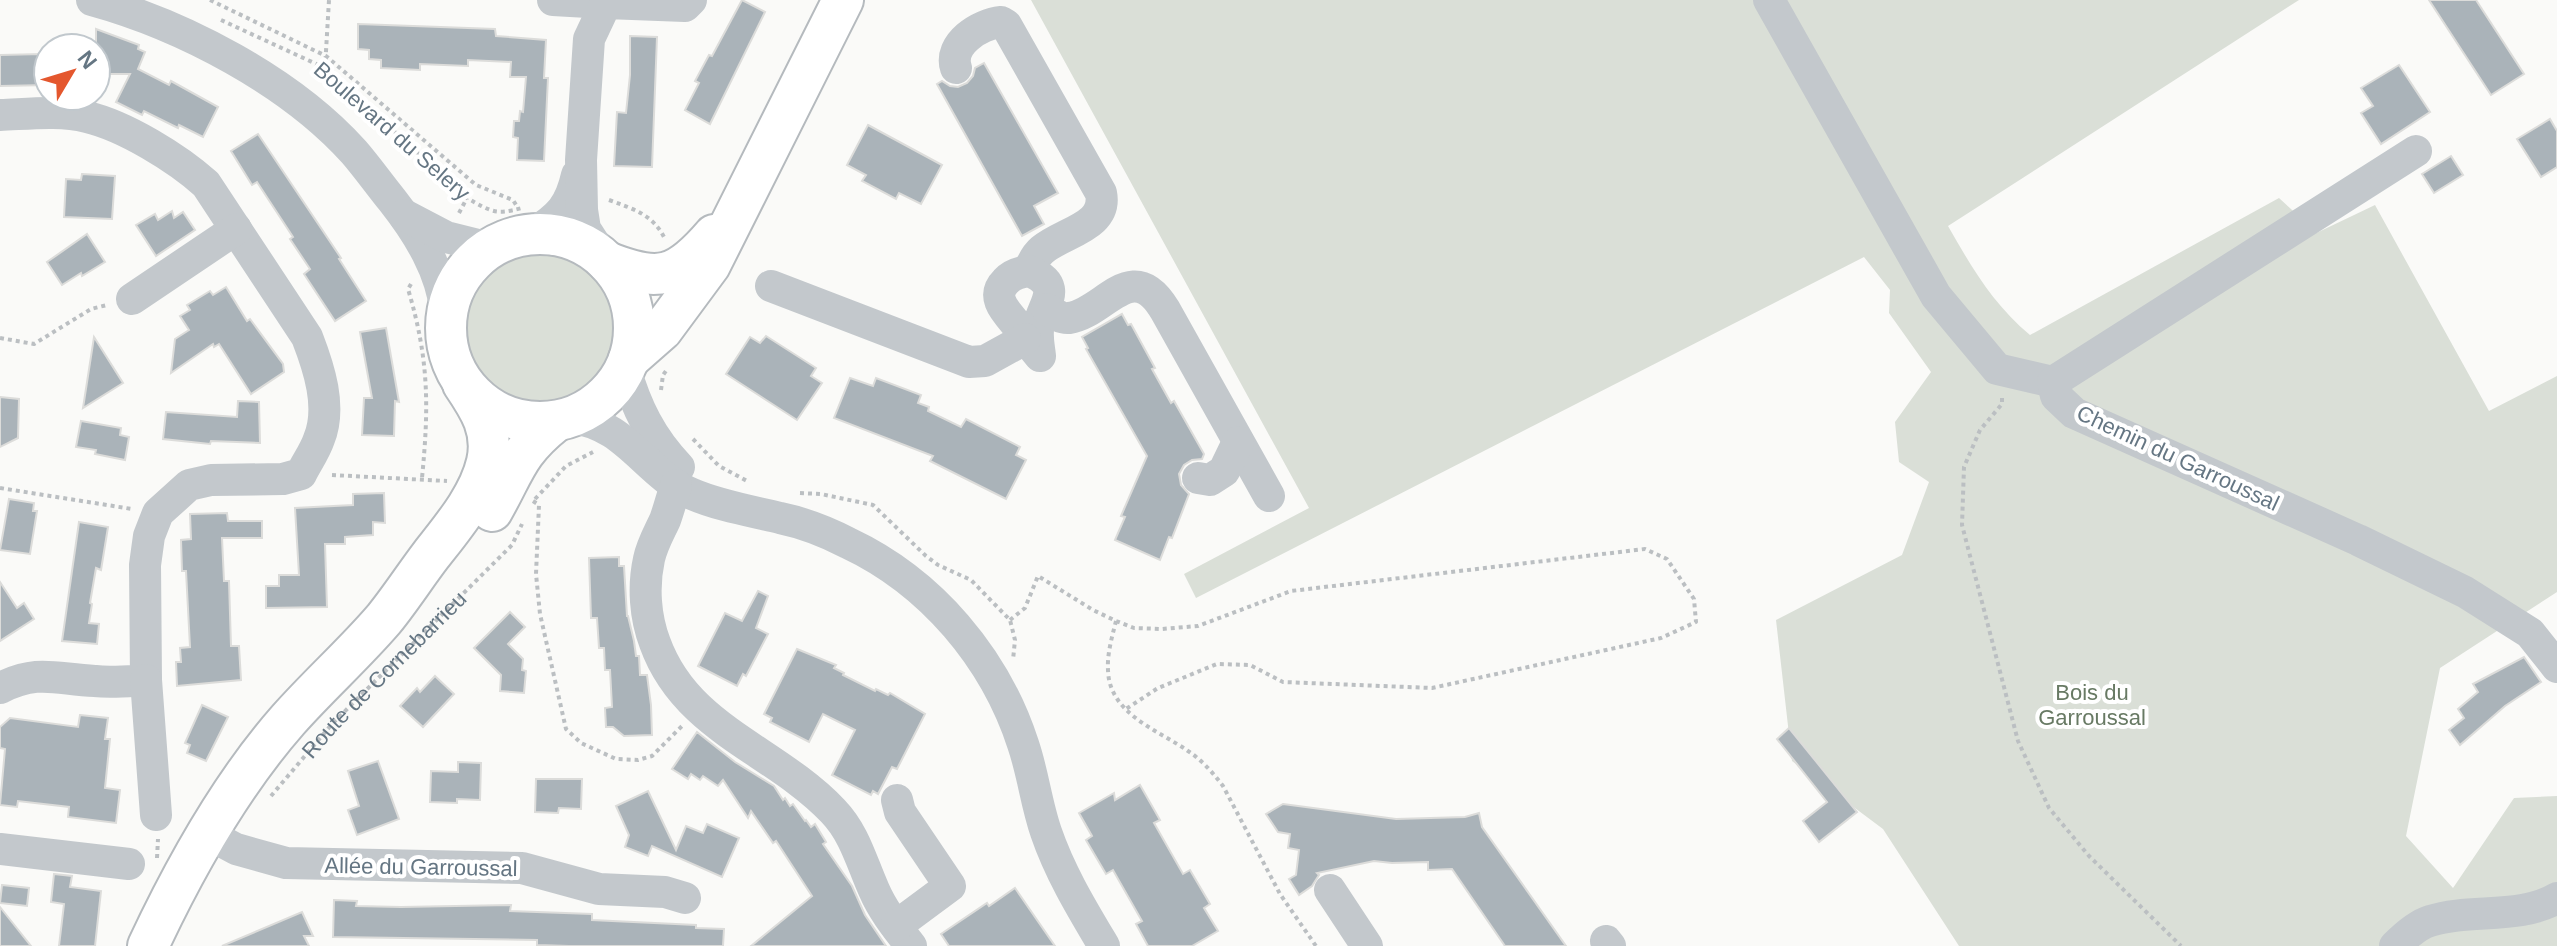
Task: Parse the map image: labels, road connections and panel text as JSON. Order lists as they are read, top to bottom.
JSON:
{
  "streets": {
    "main road": ["Route de Cornebarrieu"],
    "street": ["Boulevard du Selery", "Chemin du Garroussal", "Allée du Garroussal"]
  },
  "crossings": [
    ["Boulevard du Selery", "Route de Cornebarrieu"],
    ["Route de Cornebarrieu", "Allée du Garroussal"]
  ],
  "parks": ["Bois du Garroussal"],
  "north": "top right"
}
